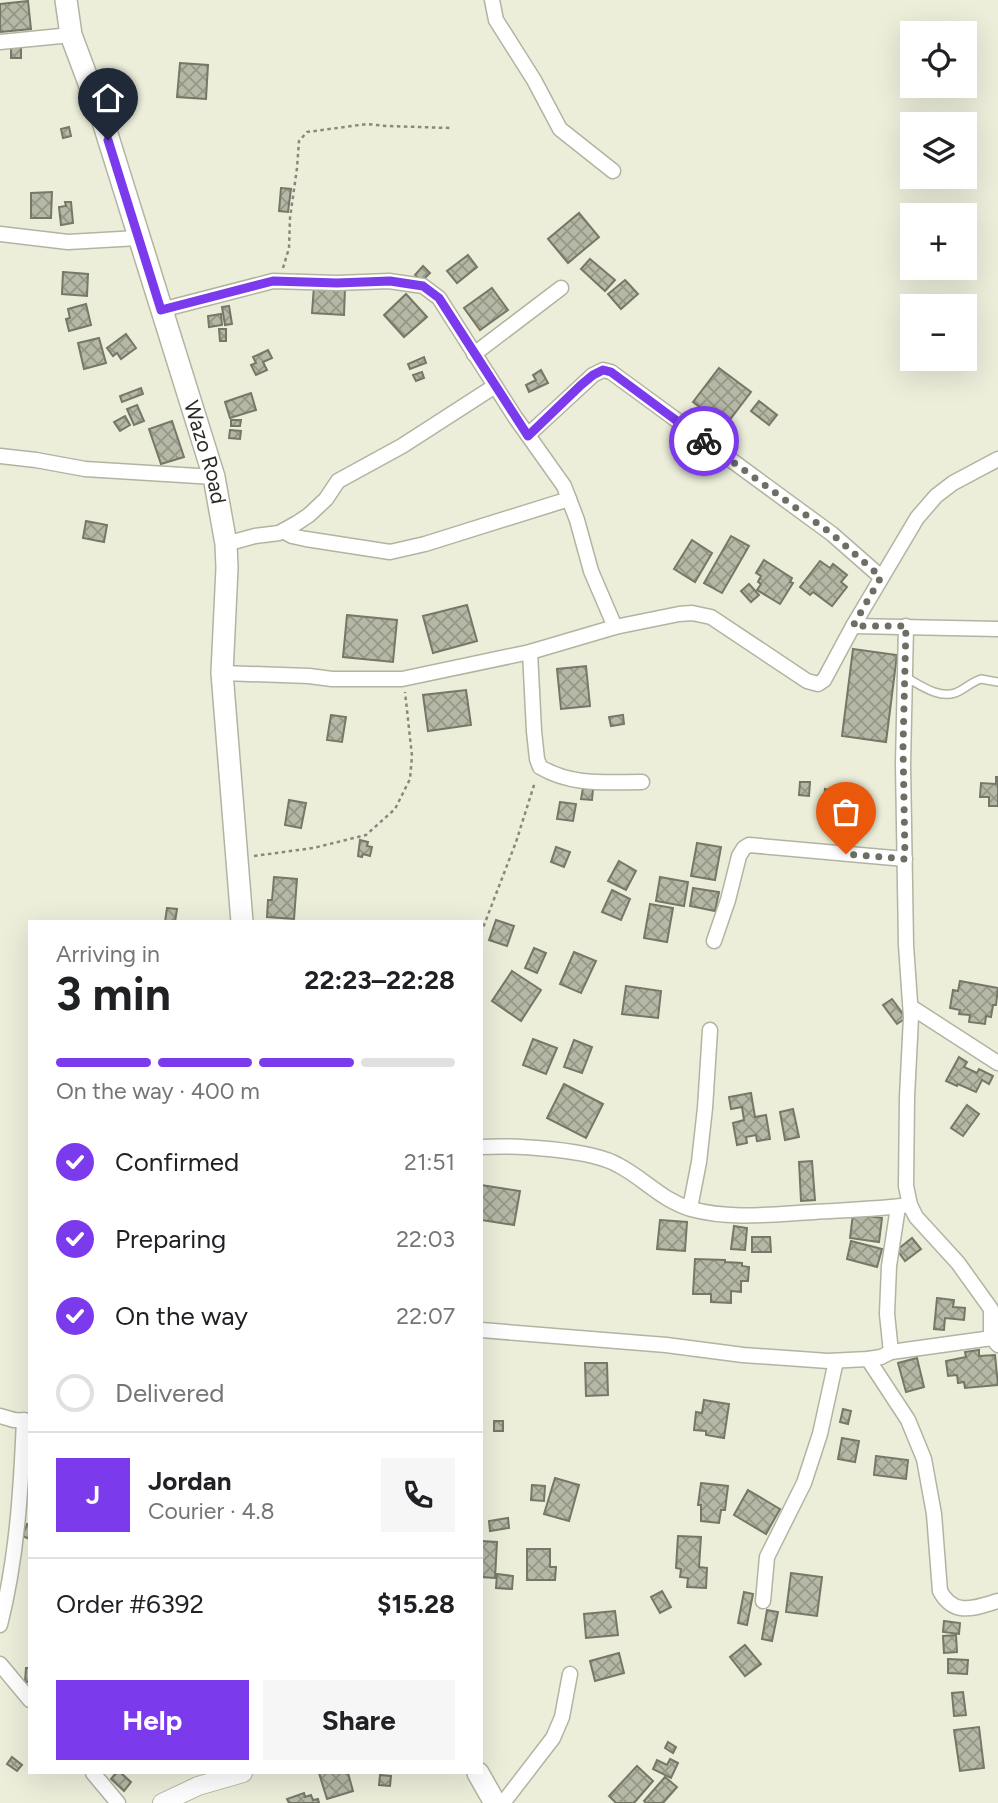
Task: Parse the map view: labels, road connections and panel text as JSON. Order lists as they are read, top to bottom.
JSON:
{
  "streets": {
    "main road": ["Wazo Road"]
  },
  "page": {
    "map_buttons": ["+", "−"],
    "heading": ["3 min", "Arriving in", "22:23–22:28"],
    "panel": [
      "Jordan",
      "Courier · 4.8",
      "Order #6392",
      "$15.28"
    ],
    "bar": "On the way · 400 m",
    "list": [
      ["Confirmed", "21:51"],
      ["Preparing", "22:03"],
      ["On the way", "22:07"],
      "Delivered"
    ],
    "round": "J",
    "buttons": ["Help", "Share"]
  }
}
